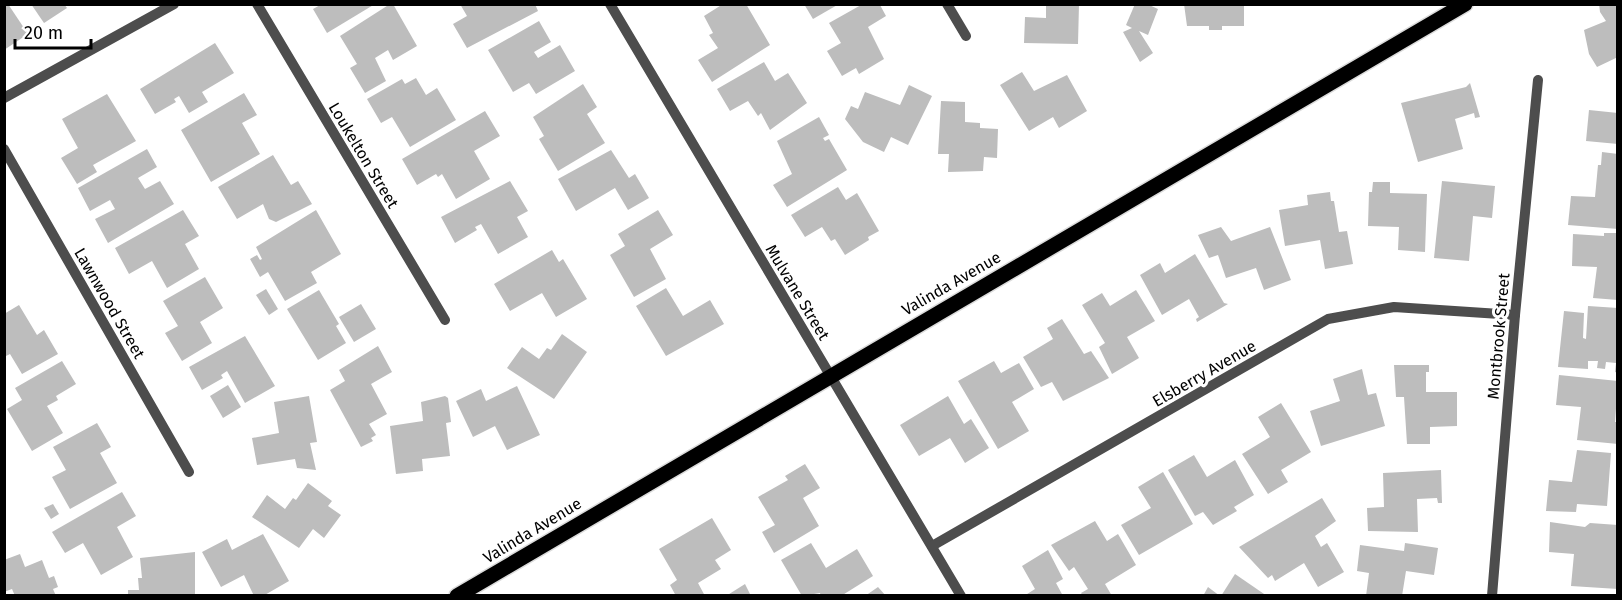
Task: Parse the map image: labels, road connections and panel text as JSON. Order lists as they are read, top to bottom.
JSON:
{
  "streets": {
    "main road": ["Valinda Avenue"],
    "street": [
      "Loukelton Street",
      "Mulvane Street",
      "Lawnwood Street",
      "Montbrook Street",
      "Elsberry Avenue"
    ]
  },
  "crossings": [
    ["Valinda Avenue", "Mulvane Street"],
    ["Mulvane Street", "Elsberry Avenue"],
    ["Montbrook Street", "Elsberry Avenue"]
  ],
  "scale_bar": "20 m"
}
